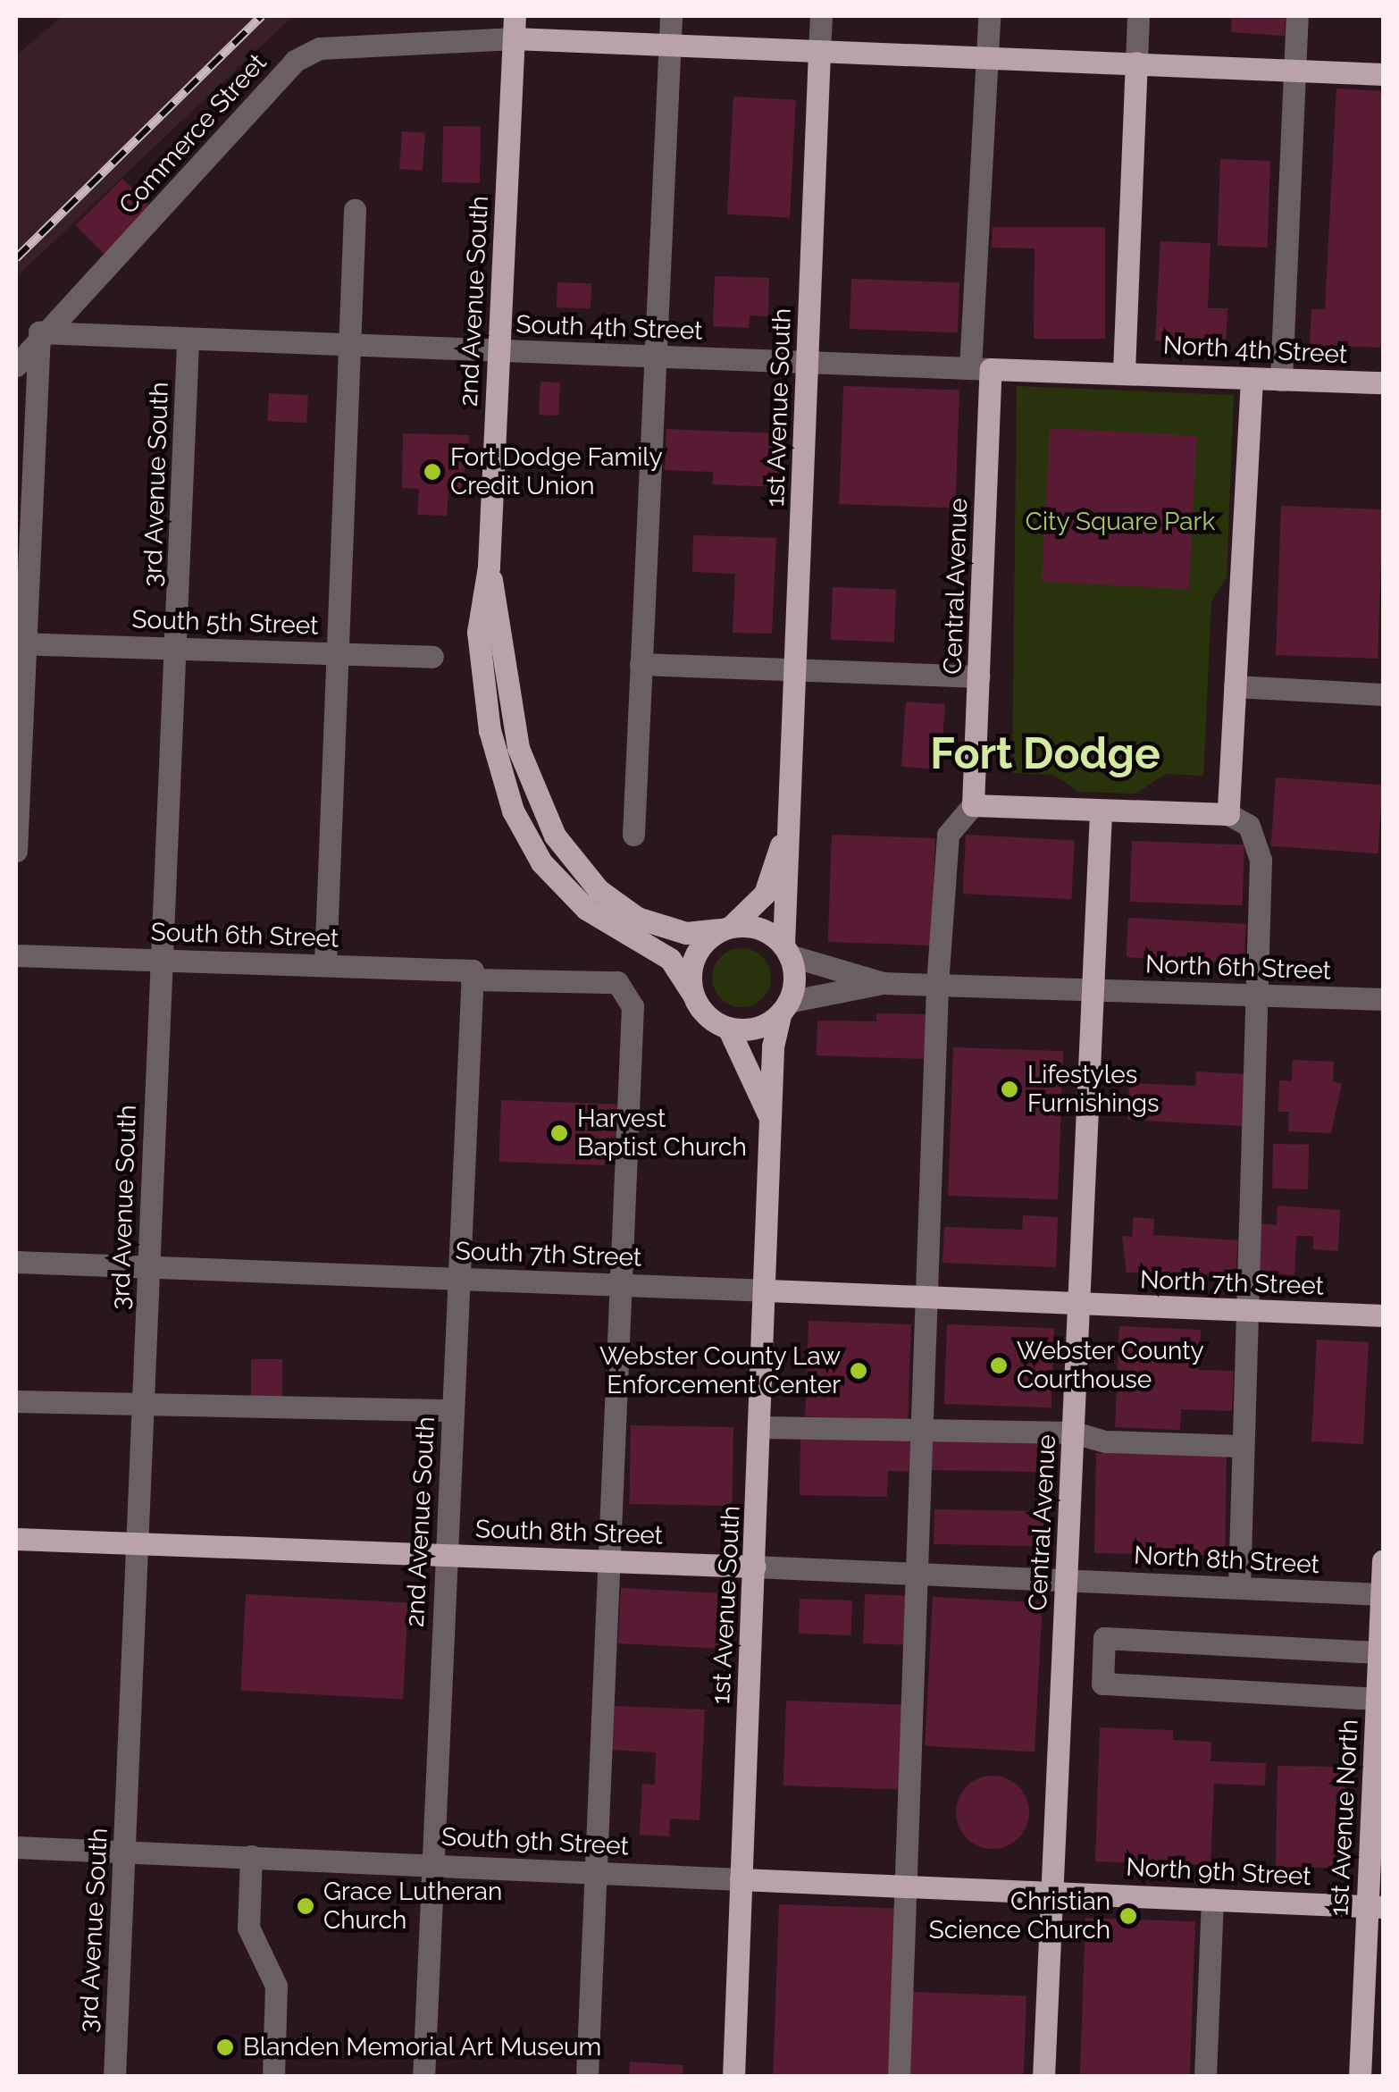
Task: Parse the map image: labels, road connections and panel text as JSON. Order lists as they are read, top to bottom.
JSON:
{
  "streets": {
    "main road": [
      "2nd Avenue South",
      "South 4th Street",
      "North 4th Street",
      "1st Avenue South",
      "Central Avenue",
      "South 7th Street",
      "North 7th Street",
      "South 8th Street",
      "1st Avenue North",
      "South 9th Street",
      "North 9th Street"
    ],
    "street": [
      "Commerce Street",
      "3rd Avenue South",
      "South 5th Street",
      "South 6th Street",
      "North 6th Street",
      "North 8th Street"
    ]
  },
  "crossings": [
    ["Commerce Street", "2nd Avenue South"],
    ["Commerce Street", "South 4th Street"],
    ["2nd Avenue South", "South 4th Street"],
    ["2nd Avenue South", "1st Avenue South"],
    ["2nd Avenue South", "South 6th Street"],
    ["2nd Avenue South", "South 7th Street"],
    ["2nd Avenue South", "South 8th Street"],
    ["2nd Avenue South", "South 9th Street"],
    ["South 4th Street", "North 4th Street"],
    ["South 4th Street", "1st Avenue South"],
    ["South 4th Street", "3rd Avenue South"],
    ["South 4th Street", "Central Avenue"],
    ["1st Avenue South", "South 7th Street"],
    ["1st Avenue South", "South 8th Street"],
    ["1st Avenue South", "South 9th Street"],
    ["3rd Avenue South", "South 5th Street"],
    ["3rd Avenue South", "South 6th Street"],
    ["3rd Avenue South", "South 7th Street"],
    ["3rd Avenue South", "South 8th Street"],
    ["3rd Avenue South", "South 9th Street"],
    ["Central Avenue", "North 6th Street"],
    ["Central Avenue", "South 7th Street"],
    ["Central Avenue", "North 7th Street"],
    ["Central Avenue", "South 8th Street"],
    ["Central Avenue", "North 8th Street"],
    ["Central Avenue", "South 9th Street"],
    ["Central Avenue", "North 9th Street"],
    ["South 6th Street", "South 7th Street"],
    ["South 7th Street", "North 7th Street"],
    ["South 8th Street", "North 8th Street"],
    ["North 8th Street", "1st Avenue North"],
    ["1st Avenue North", "North 9th Street"],
    ["South 9th Street", "North 9th Street"]
  ],
  "districts": ["Fort Dodge"],
  "parks": ["City Square Park"],
  "places": [
    "Fort Dodge Family Credit Union",
    "Lifestyles Furnishings",
    "Harvest Baptist Church",
    "Webster County Courthouse",
    "Webster County Law Enforcement Center",
    "Grace Lutheran Church",
    "Christian Science Church",
    "Blanden Memorial Art Museum"
  ]
}
